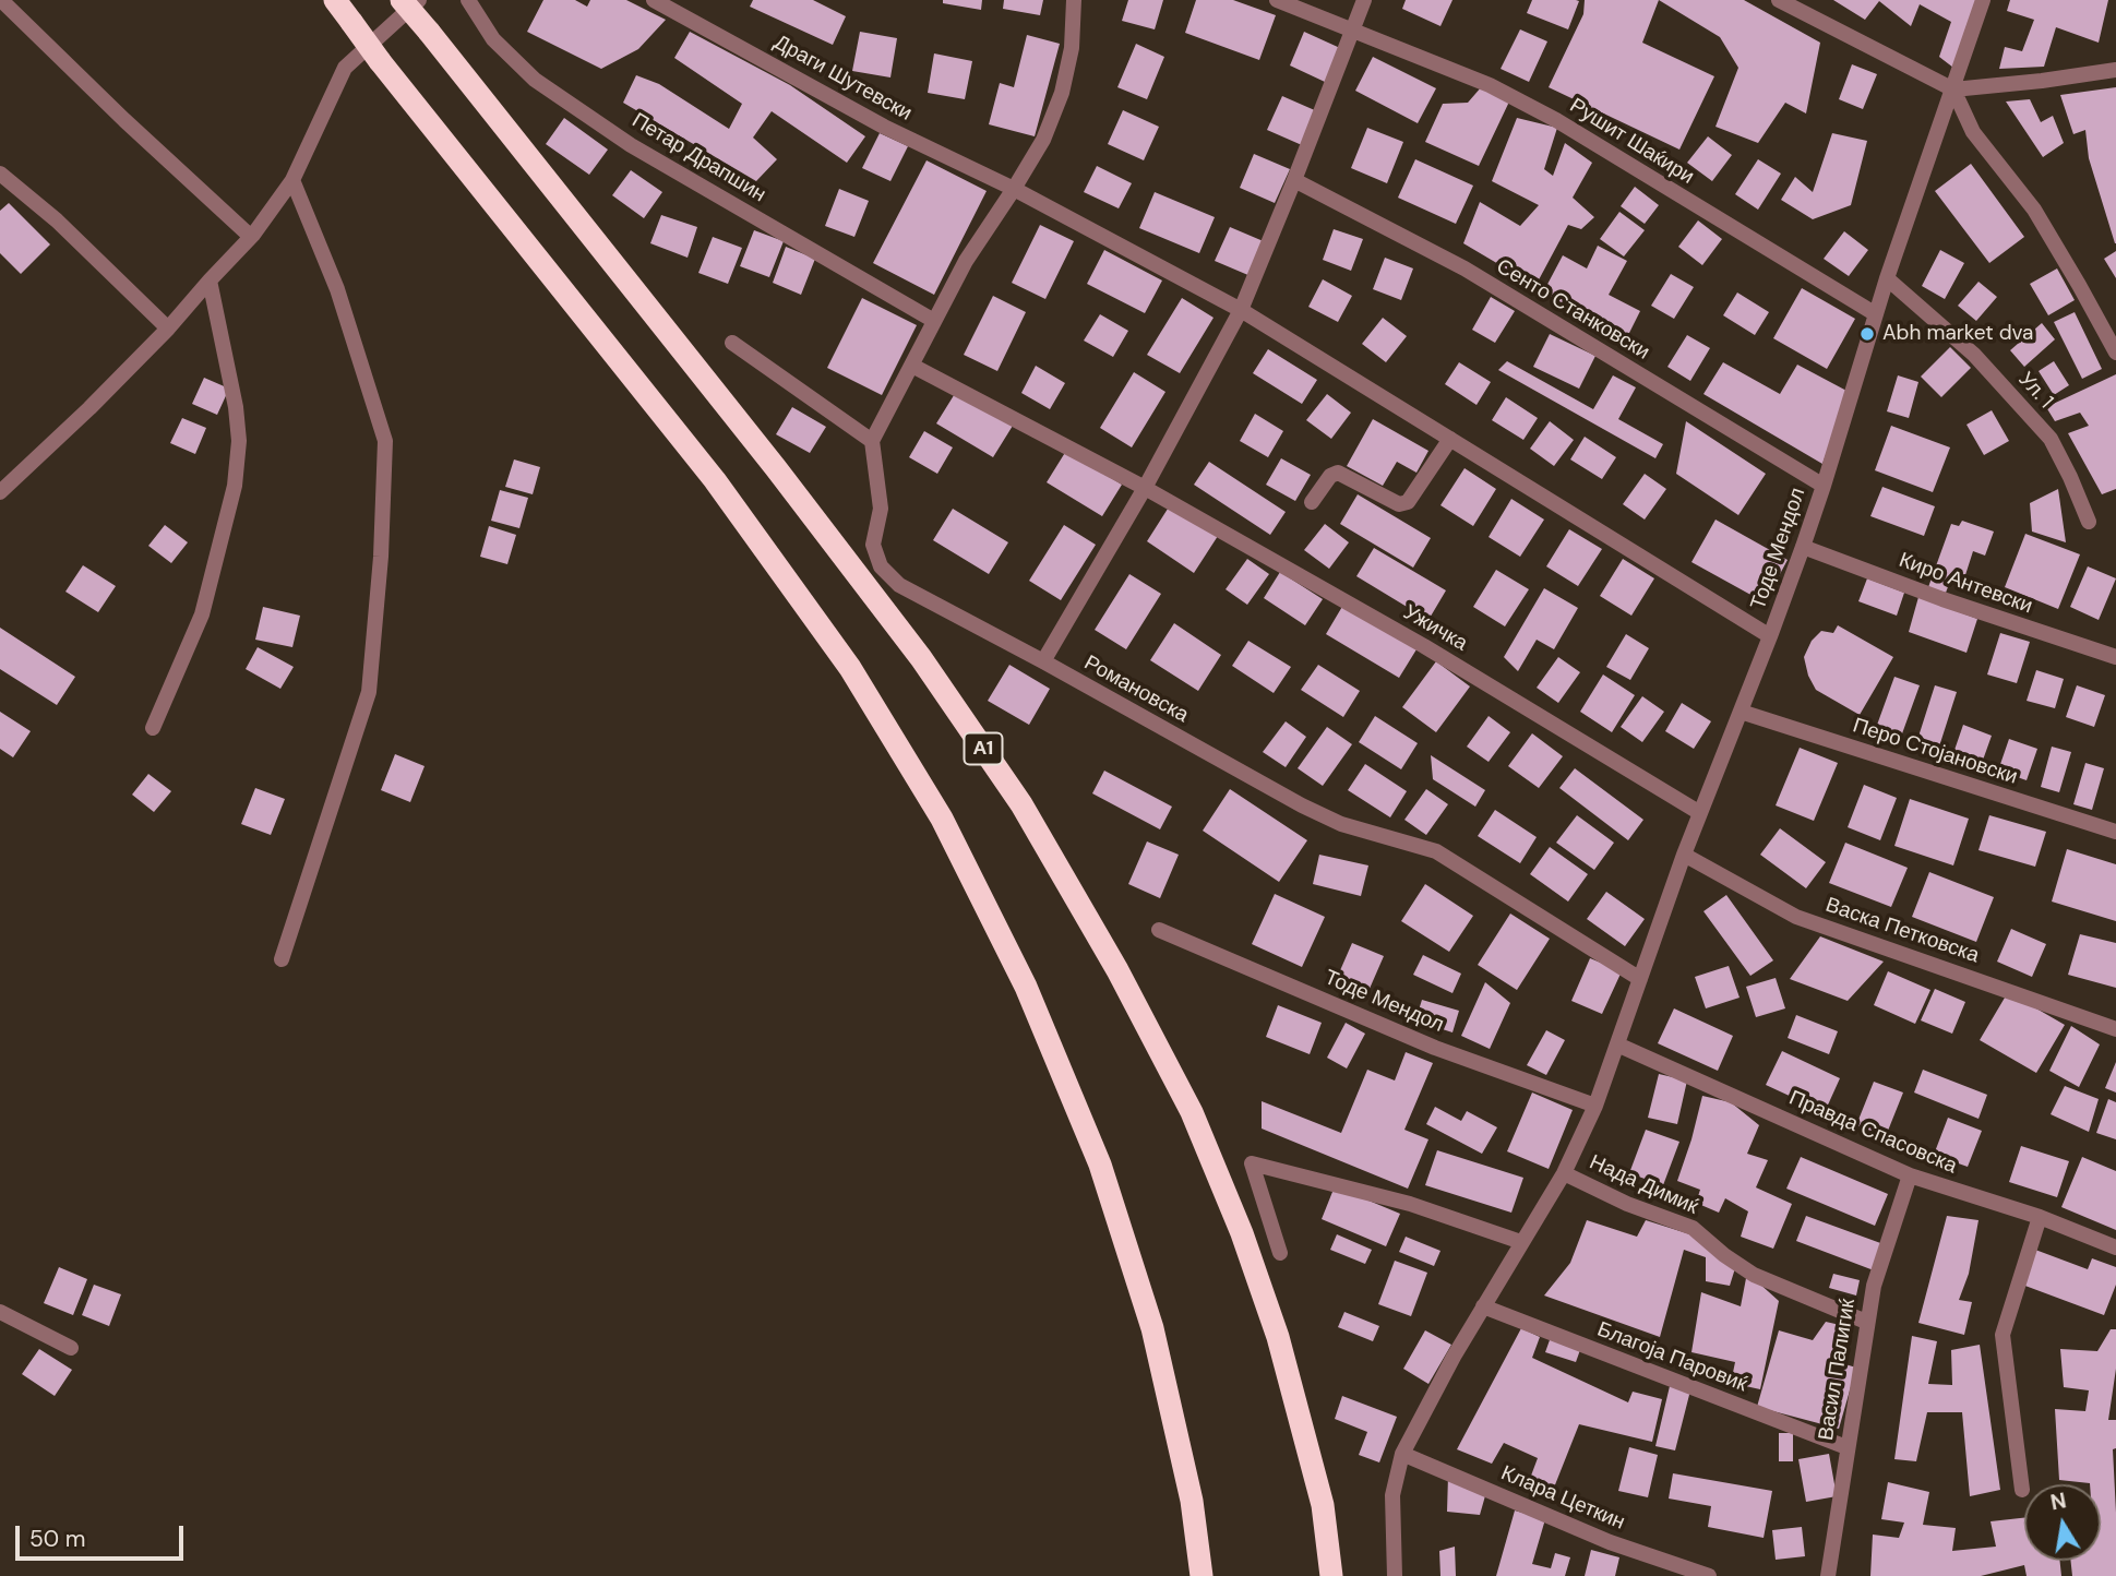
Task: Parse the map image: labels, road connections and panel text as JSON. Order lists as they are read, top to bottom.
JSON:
{
  "streets": {
    "highway": ["A1"],
    "street": [
      "Драги Шутевски",
      "Рушит Шаќири",
      "Петар Драпшин",
      "Сенто Станковски",
      "Ул. 1",
      "Тоде Мендол",
      "Киро Антевски",
      "Ужичка",
      "Романовска",
      "Перо Стојановски",
      "Васка Петковска",
      "Правда Спасовска",
      "Нада Димиќ",
      "Благоја Паровиќ",
      "Васил Палигиќ",
      "Клара Цеткин"
    ]
  },
  "crossings": [
    ["Драги Шутевски", "Тоде Мендол"],
    ["Рушит Шаќири", "Тоде Мендол"],
    ["Сенто Станковски", "Тоде Мендол"],
    ["Ул. 1", "Тоде Мендол"],
    ["Тоде Мендол", "Киро Антевски"],
    ["Тоде Мендол", "Ужичка"],
    ["Тоде Мендол", "Романовска"],
    ["Тоде Мендол", "Перо Стојановски"],
    ["Тоде Мендол", "Васка Петковска"],
    ["Тоде Мендол", "Правда Спасовска"],
    ["Тоде Мендол", "Нада Димиќ"],
    ["Тоде Мендол", "Благоја Паровиќ"],
    ["Тоде Мендол", "Клара Цеткин"],
    ["Правда Спасовска", "Васил Палигиќ"],
    ["Нада Димиќ", "Васил Палигиќ"],
    ["Благоја Паровиќ", "Васил Палигиќ"]
  ],
  "places": ["Abh market dva"],
  "scale_bar": "50 m",
  "north": "top"
}
